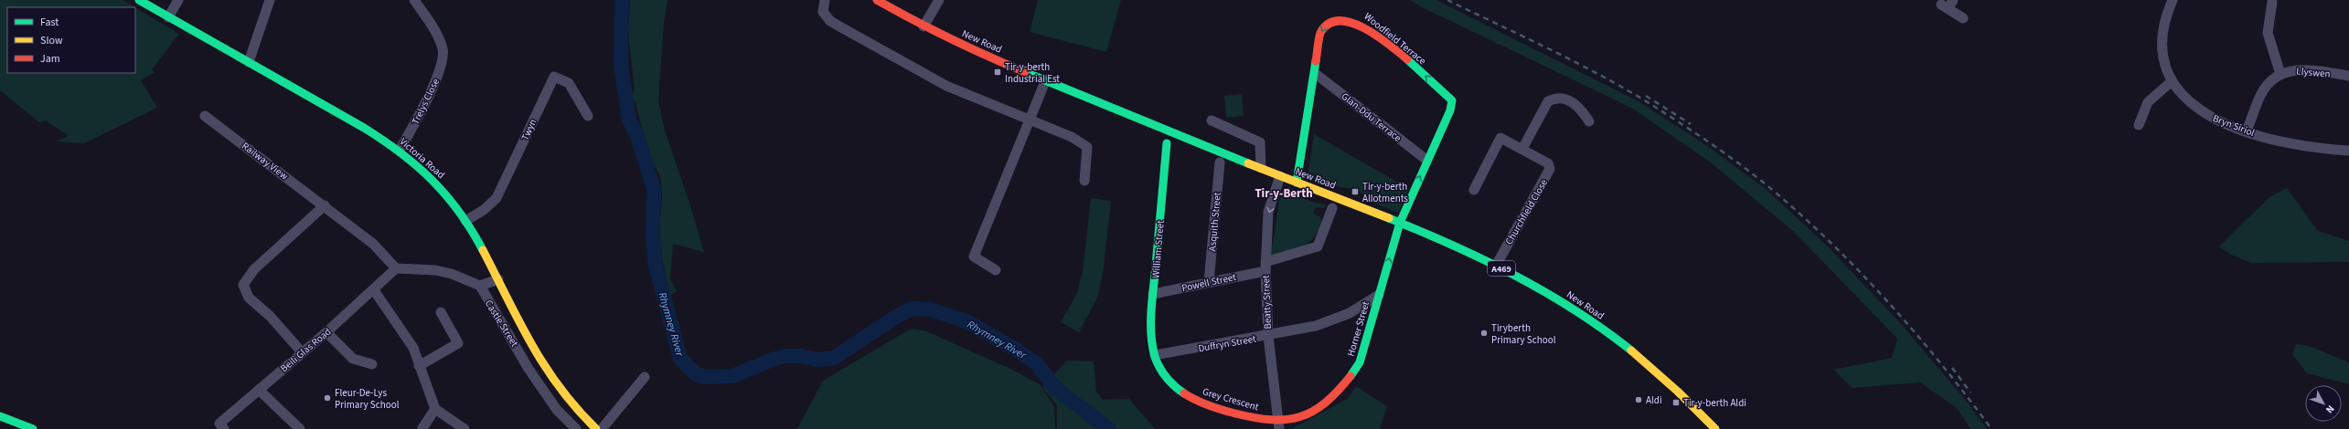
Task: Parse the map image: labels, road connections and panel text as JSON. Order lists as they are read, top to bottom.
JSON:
{
  "streets": {
    "main road": [
      "Woodfield Terrace",
      "New Road",
      "Victoria Road",
      "William Street",
      "A469",
      "Horner Street",
      "Grey Crescent"
    ],
    "street": [
      "Llyswen",
      "Trelys Close",
      "Glan-Ddu Terrace",
      "Bryn Siriol",
      "Twyn",
      "Railway View",
      "Churchfield Close",
      "Asquith Street",
      "Powell Street",
      "Beatty Street",
      "Castle Street",
      "Duffryn Street",
      "Beili Glas Road"
    ]
  },
  "crossings": [
    ["Woodfield Terrace", "New Road"],
    ["Woodfield Terrace", "Glan-Ddu Terrace"],
    ["Woodfield Terrace", "Horner Street"],
    ["New Road", "Churchfield Close"],
    ["New Road", "Beatty Street"],
    ["New Road", "Horner Street"],
    ["Llyswen", "Bryn Siriol"],
    ["Trelys Close", "Victoria Road"],
    ["Twyn", "Victoria Road"],
    ["Railway View", "Beili Glas Road"],
    ["Asquith Street", "Powell Street"],
    ["William Street", "Powell Street"],
    ["William Street", "Duffryn Street"],
    ["William Street", "Grey Crescent"],
    ["Powell Street", "Beatty Street"],
    ["Beatty Street", "Horner Street"],
    ["Beatty Street", "Duffryn Street"],
    ["Beatty Street", "Grey Crescent"],
    ["Horner Street", "Duffryn Street"],
    ["Horner Street", "Grey Crescent"],
    ["Duffryn Street", "Grey Crescent"]
  ],
  "one_way": ["Beatty Street"],
  "districts": ["Tir-y-Berth"],
  "water": ["Rhymney River"],
  "places": {
    "transit": ["Tir-y-berth Industrial Est", "Tir-y-berth Allotments", "Tir-y-berth Aldi"],
    "other": ["Tiryberth Primary School", "Fleur-De-Lys Primary School", "Aldi"]
  },
  "legend": ["Fast", "Slow", "Jam"],
  "north": "bottom right"
}
